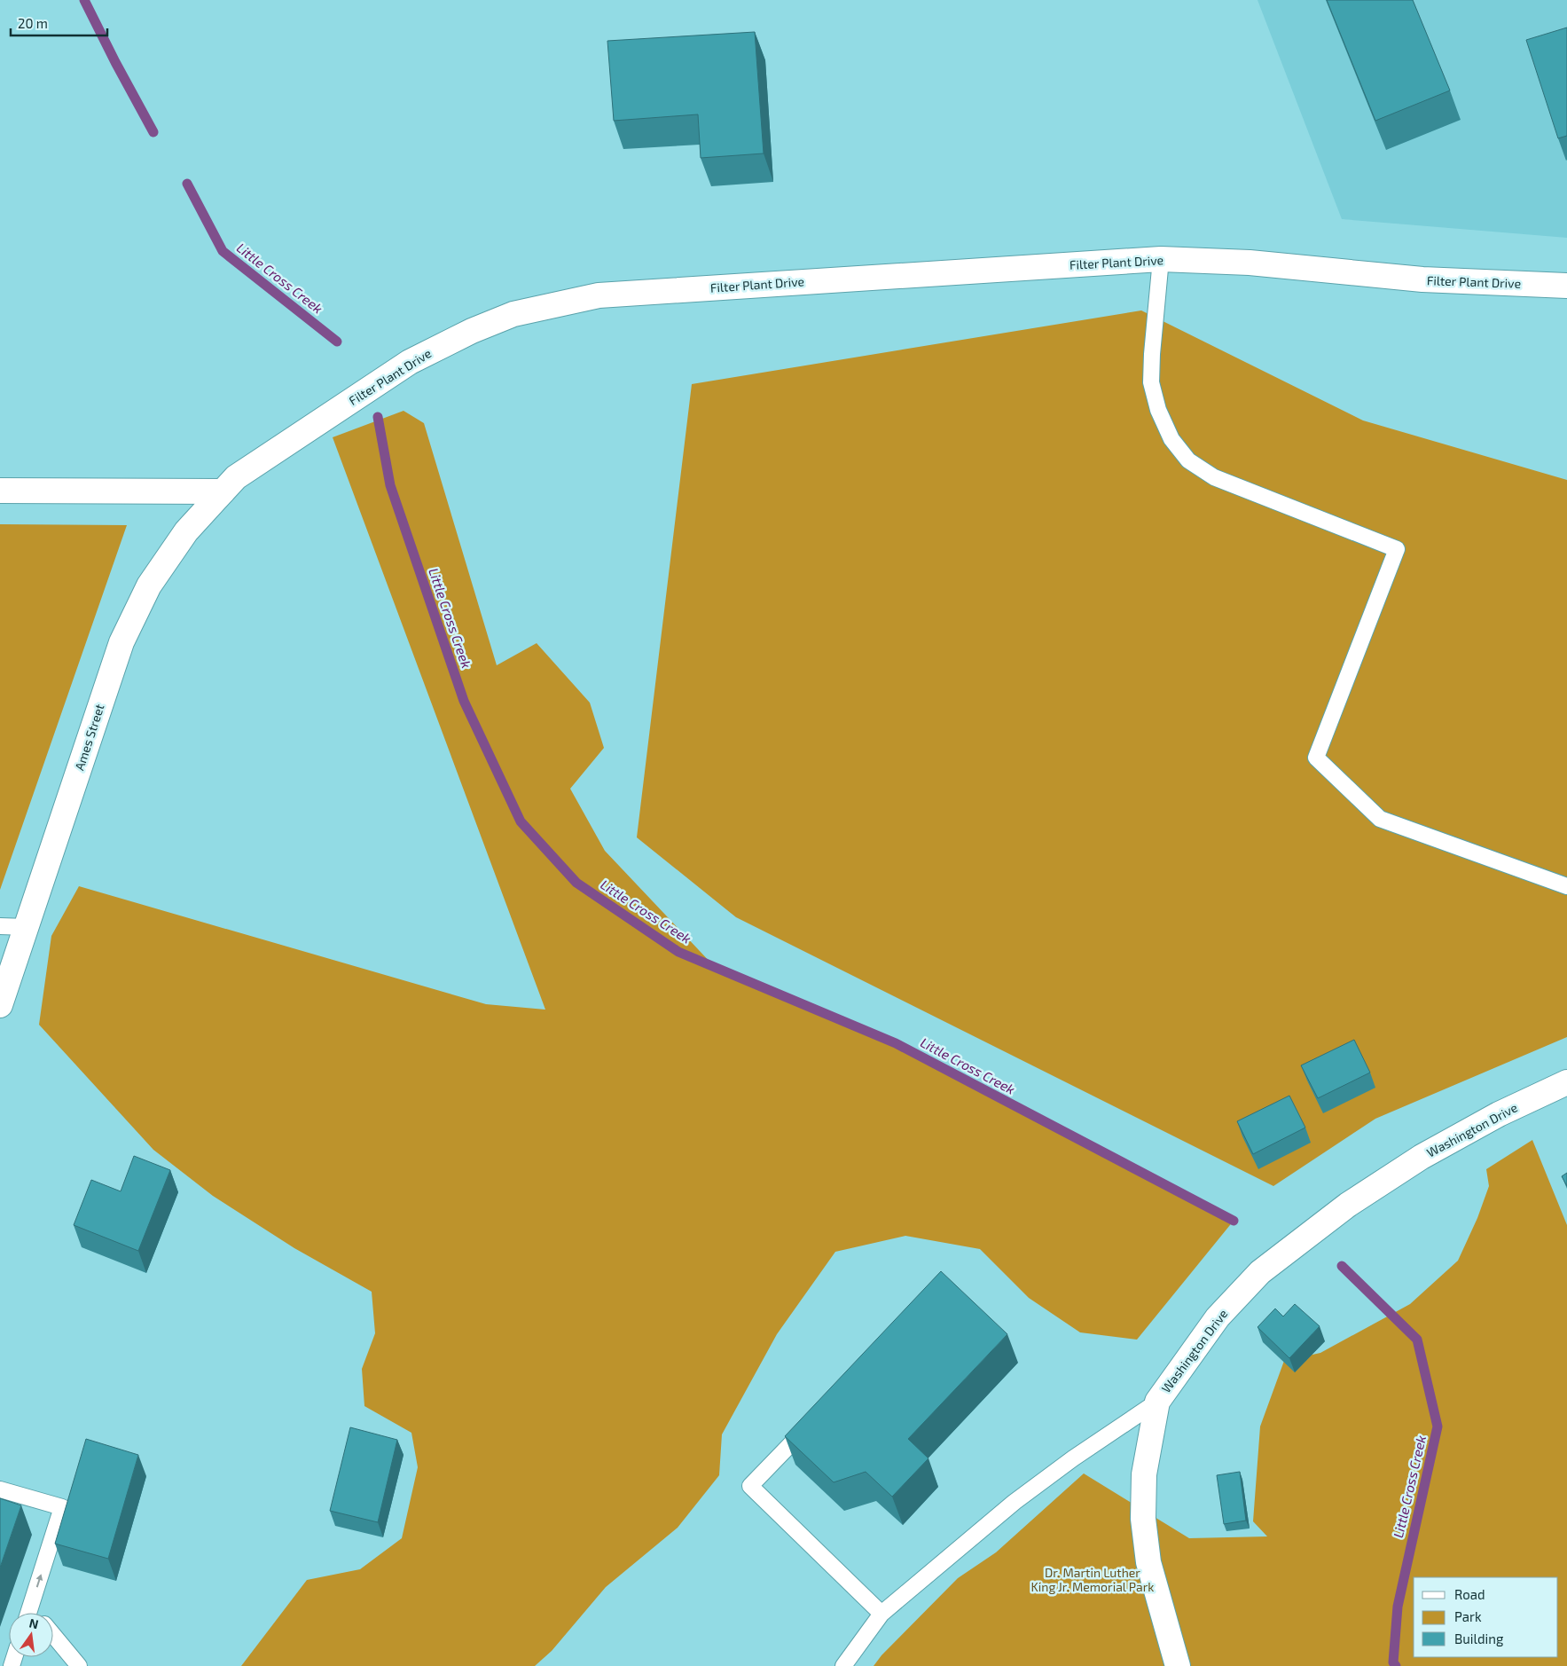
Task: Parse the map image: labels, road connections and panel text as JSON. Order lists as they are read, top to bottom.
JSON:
{
  "streets": {
    "street": ["Filter Plant Drive", "Ames Street", "Washington Drive"]
  },
  "crossings": [
    ["Filter Plant Drive", "Ames Street"]
  ],
  "water": ["Little Cross Creek"],
  "parks": ["Dr. Martin Luther King Jr. Memorial Park"],
  "legend": ["Road", "Park", "Building"],
  "scale_bar": "20 m",
  "north": "top"
}
